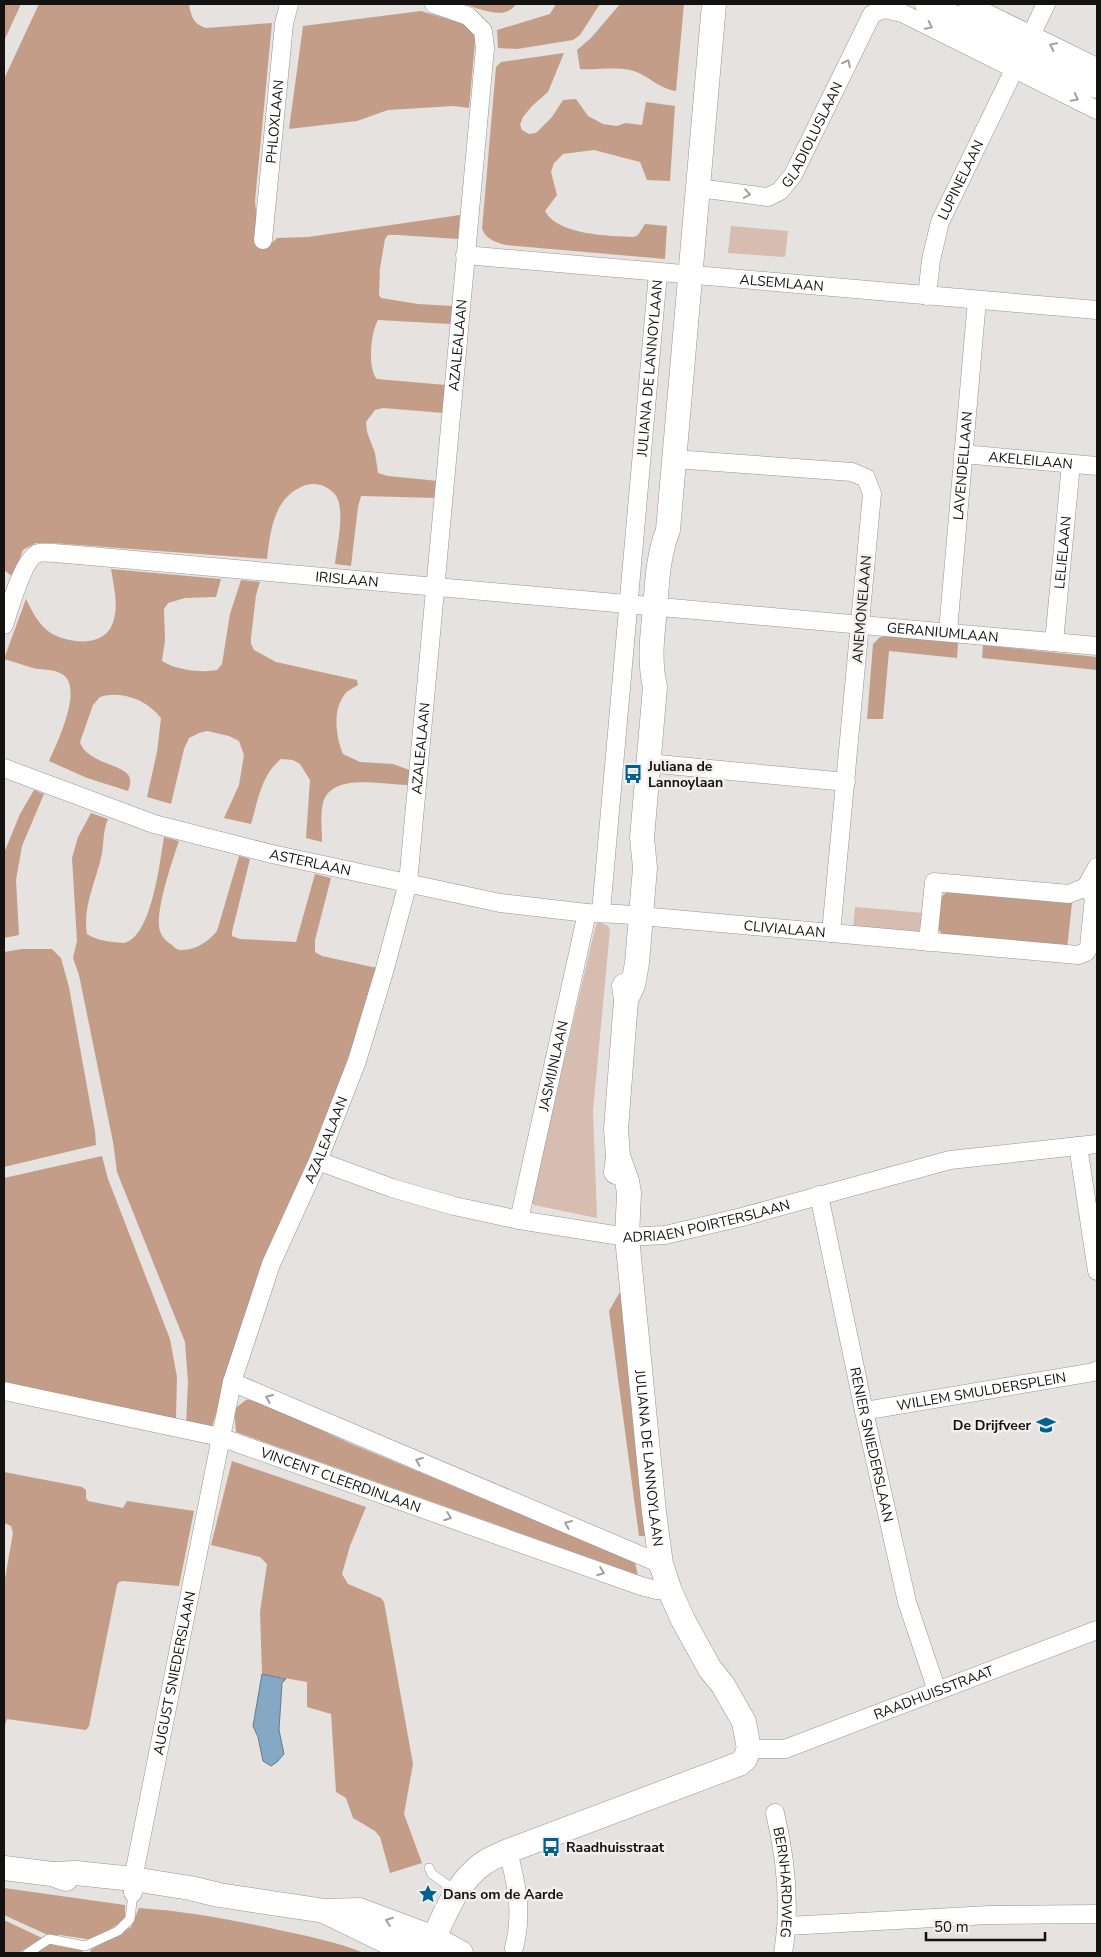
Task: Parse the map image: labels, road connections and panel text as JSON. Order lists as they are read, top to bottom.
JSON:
{
  "streets": {
    "street": [
      "PHLOXLAAN",
      "GLADIOLUSLAAN",
      "LUPINELAAN",
      "ALSEMLAAN",
      "AZALEALAAN",
      "JULIANA DE LANNOYLAAN",
      "AKELEILAAN",
      "LAVENDELLAAN",
      "LELIELAAN",
      "IRISLAAN",
      "ANEMONELAAN",
      "GERANIUMLAAN",
      "ASTERLAAN",
      "CLIVIALAAN",
      "JASMIJNLAAN",
      "ADRIAEN POIRTERSLAAN",
      "WILLEM SMULDERSPLEIN",
      "RENIER SNIEDERSLAAN",
      "VINCENT CLEERDINLAAN",
      "AUGUST SNIEDERSLAAN",
      "RAADHUISSTRAAT",
      "BERNHARDWEG"
    ]
  },
  "crossings": [
    ["GLADIOLUSLAAN", "LUPINELAAN"],
    ["GLADIOLUSLAAN", "JULIANA DE LANNOYLAAN"],
    ["LUPINELAAN", "ALSEMLAAN"],
    ["ALSEMLAAN", "AZALEALAAN"],
    ["ALSEMLAAN", "JULIANA DE LANNOYLAAN"],
    ["ALSEMLAAN", "LAVENDELLAAN"],
    ["AZALEALAAN", "IRISLAAN"],
    ["AZALEALAAN", "ASTERLAAN"],
    ["AZALEALAAN", "ADRIAEN POIRTERSLAAN"],
    ["AZALEALAAN", "VINCENT CLEERDINLAAN"],
    ["AZALEALAAN", "AUGUST SNIEDERSLAAN"],
    ["JULIANA DE LANNOYLAAN", "IRISLAAN"],
    ["JULIANA DE LANNOYLAAN", "ANEMONELAAN"],
    ["JULIANA DE LANNOYLAAN", "GERANIUMLAAN"],
    ["JULIANA DE LANNOYLAAN", "ASTERLAAN"],
    ["JULIANA DE LANNOYLAAN", "CLIVIALAAN"],
    ["JULIANA DE LANNOYLAAN", "JASMIJNLAAN"],
    ["JULIANA DE LANNOYLAAN", "ADRIAEN POIRTERSLAAN"],
    ["JULIANA DE LANNOYLAAN", "VINCENT CLEERDINLAAN"],
    ["JULIANA DE LANNOYLAAN", "RAADHUISSTRAAT"],
    ["AKELEILAAN", "LAVENDELLAAN"],
    ["AKELEILAAN", "LELIELAAN"],
    ["LAVENDELLAAN", "GERANIUMLAAN"],
    ["LELIELAAN", "GERANIUMLAAN"],
    ["IRISLAAN", "GERANIUMLAAN"],
    ["ANEMONELAAN", "GERANIUMLAAN"],
    ["ANEMONELAAN", "CLIVIALAAN"],
    ["ASTERLAAN", "CLIVIALAAN"],
    ["ASTERLAAN", "JASMIJNLAAN"],
    ["JASMIJNLAAN", "ADRIAEN POIRTERSLAAN"],
    ["ADRIAEN POIRTERSLAAN", "RENIER SNIEDERSLAAN"],
    ["WILLEM SMULDERSPLEIN", "RENIER SNIEDERSLAAN"],
    ["RENIER SNIEDERSLAAN", "RAADHUISSTRAAT"],
    ["VINCENT CLEERDINLAAN", "AUGUST SNIEDERSLAAN"]
  ],
  "places": {
    "bus stop": ["Juliana de Lannoylaan", "Raadhuisstraat"],
    "school or university": ["De Drijfveer"],
    "place": ["Dans om de Aarde"]
  },
  "scale_bar": "50 m"
}
